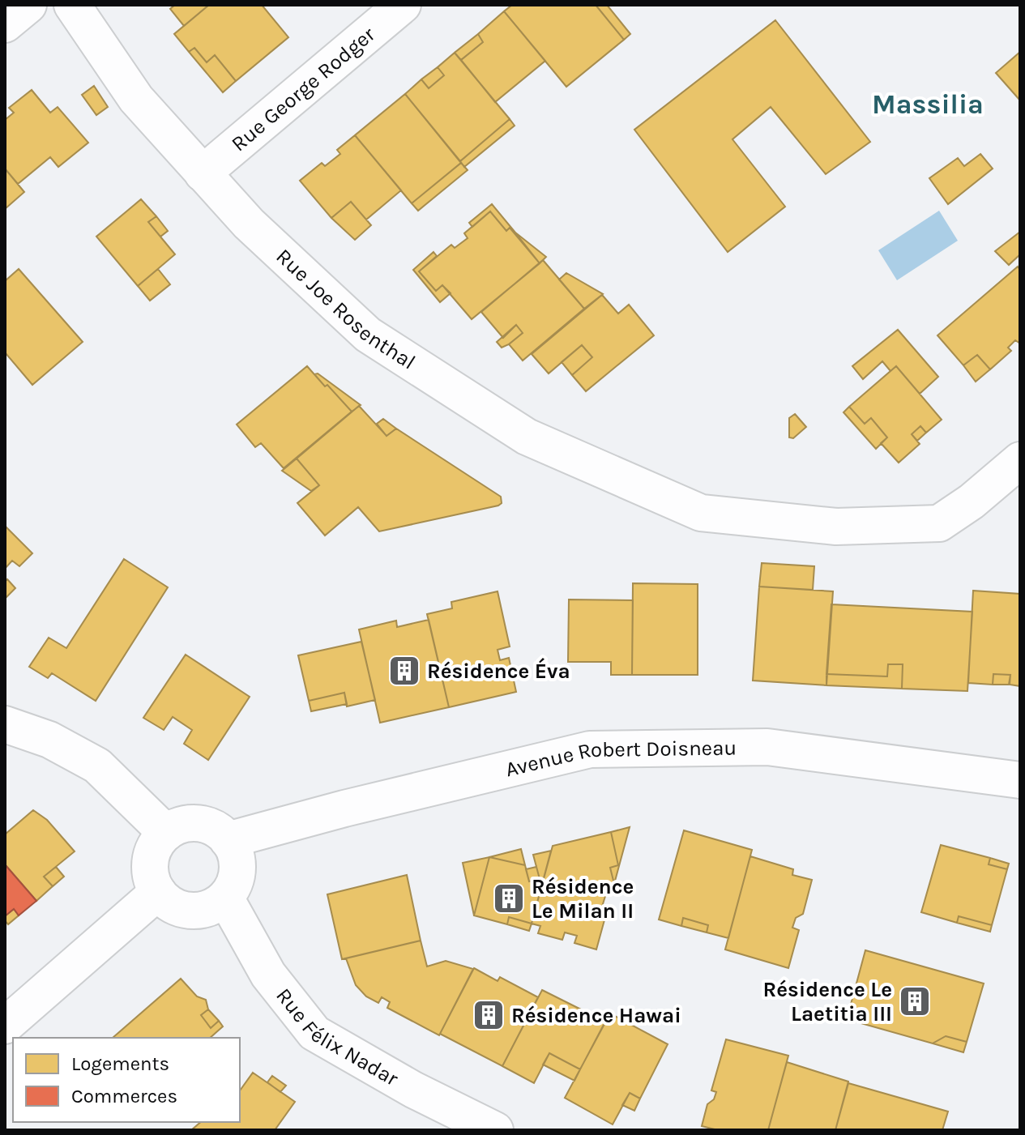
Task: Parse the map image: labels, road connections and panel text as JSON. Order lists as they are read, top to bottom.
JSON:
{
  "streets": {
    "street": [
      "Rue George Rodger",
      "Rue Joe Rosenthal",
      "Avenue Robert Doisneau",
      "Rue Félix Nadar"
    ]
  },
  "crossings": [
    ["Rue George Rodger", "Rue Joe Rosenthal"],
    ["Avenue Robert Doisneau", "Rue Félix Nadar"]
  ],
  "districts": ["Massilia"],
  "places": {
    "building": [
      "Résidence Éva",
      "Résidence Le Milan II",
      "Résidence Le Laetitia III",
      "Résidence Hawai"
    ]
  },
  "legend": ["Logements", "Commerces"]
}
